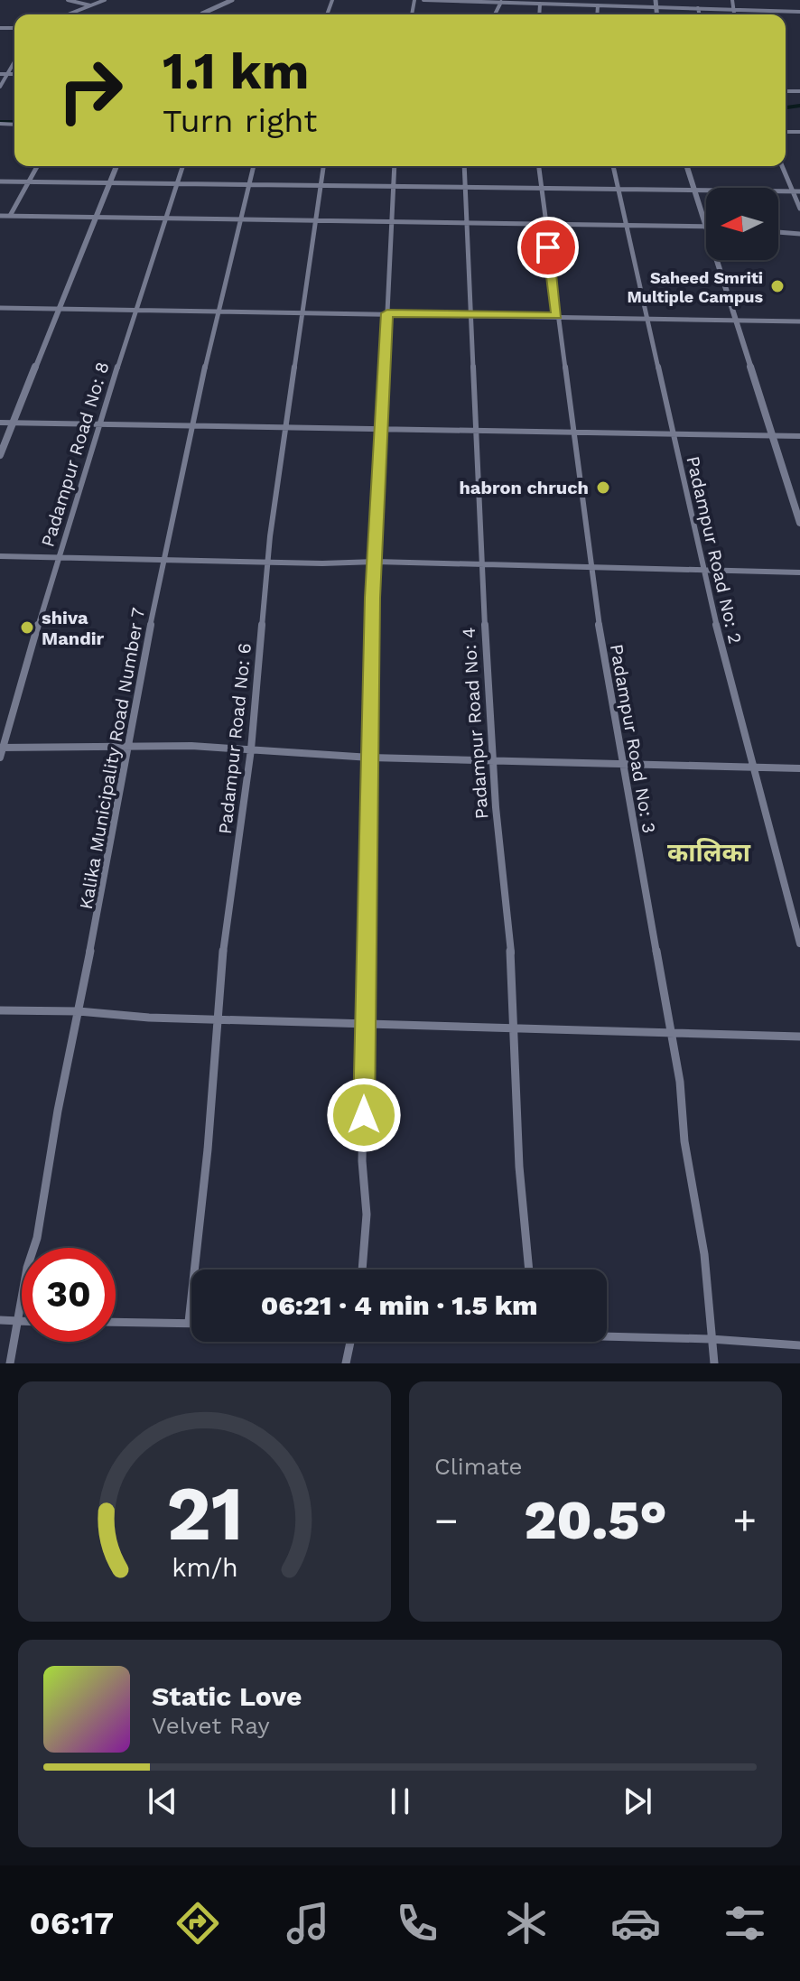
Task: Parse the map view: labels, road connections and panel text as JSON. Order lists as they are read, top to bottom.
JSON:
{
  "streets": {
    "street": [
      "Padampur Road No: 8",
      "Padampur Road No: 2",
      "Padampur Road No: 4",
      "Padampur Road No: 6",
      "Padampur Road No: 3",
      "Kalika Municipality Road Number 7"
    ]
  },
  "districts": ["कालिका"],
  "places": ["Saheed Smriti Multiple Campus", "habron chruch", "shiva Mandir"],
  "north": "left",
  "page": {
    "turn": ["1.1 km", "Turn right"],
    "limit": "30",
    "trip": "06:21 · 4 min · 1.5 km",
    "tile": "Climate",
    "heat": ["−", "20.5°", "+"],
    "song": ["Static Love", "Velvet Ray"],
    "tabs": "06:17",
    "gauge": ["21", "km/h"]
  }
}
